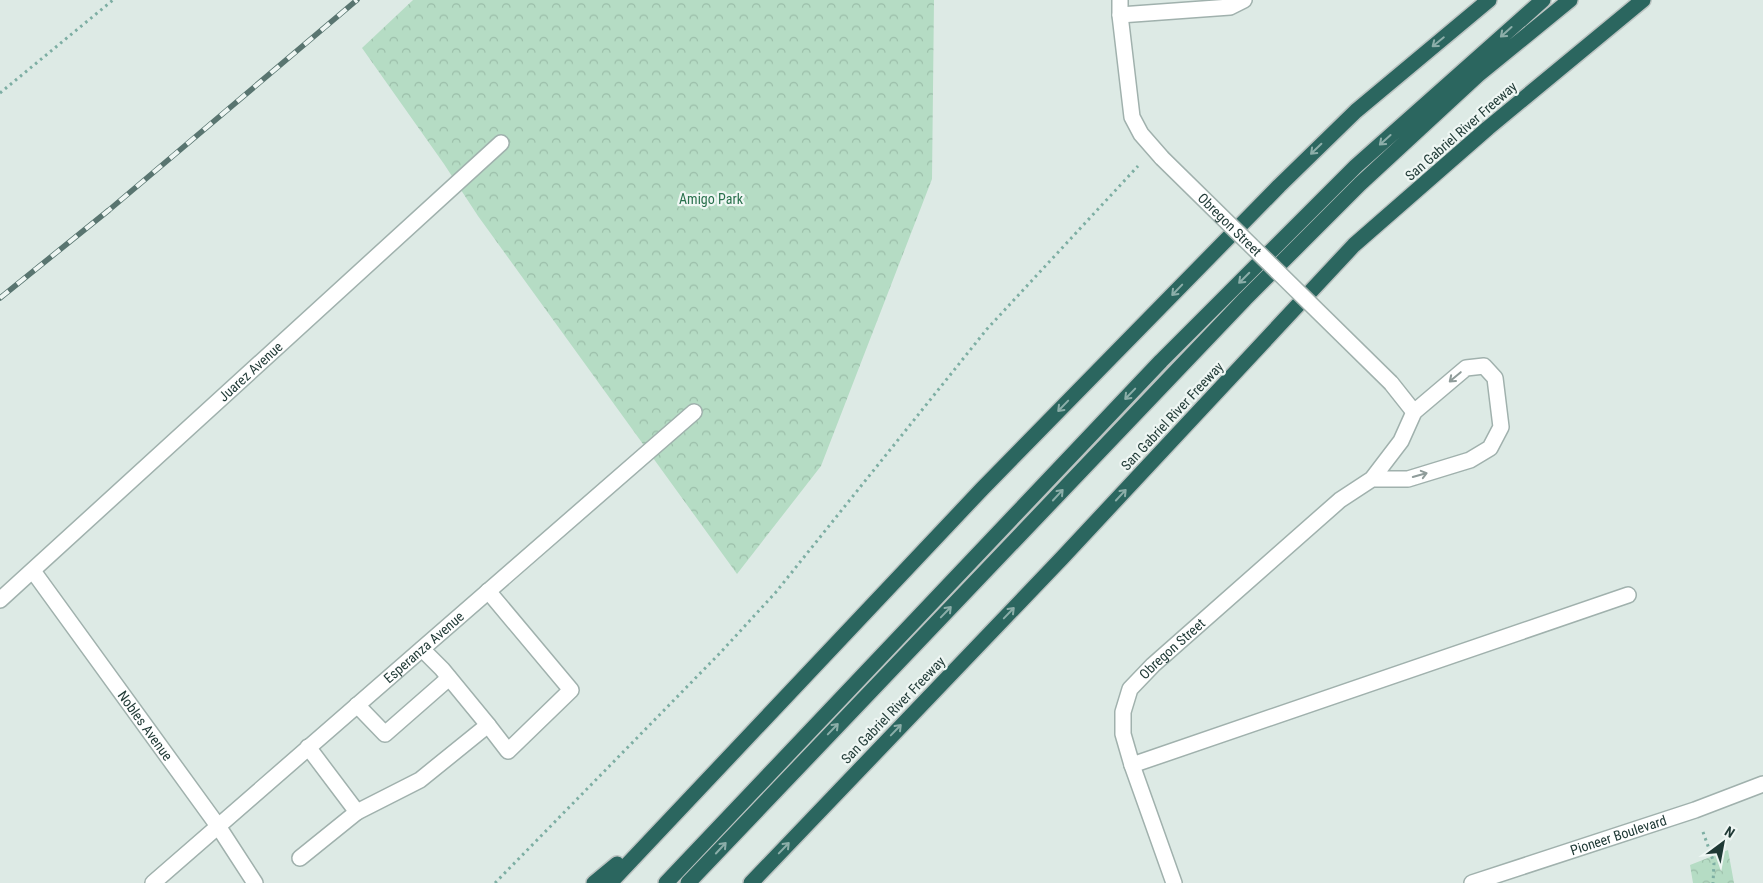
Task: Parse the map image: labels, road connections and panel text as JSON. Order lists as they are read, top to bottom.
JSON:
{
  "streets": {
    "highway": ["San Gabriel River Freeway"],
    "street": [
      "Obregon Street",
      "Juarez Avenue",
      "Esperanza Avenue",
      "Nobles Avenue",
      "Pioneer Boulevard"
    ]
  },
  "crossings": [
    ["Juarez Avenue", "Nobles Avenue"],
    ["Esperanza Avenue", "Nobles Avenue"]
  ],
  "parks": ["Amigo Park"],
  "north": "top right"
}
